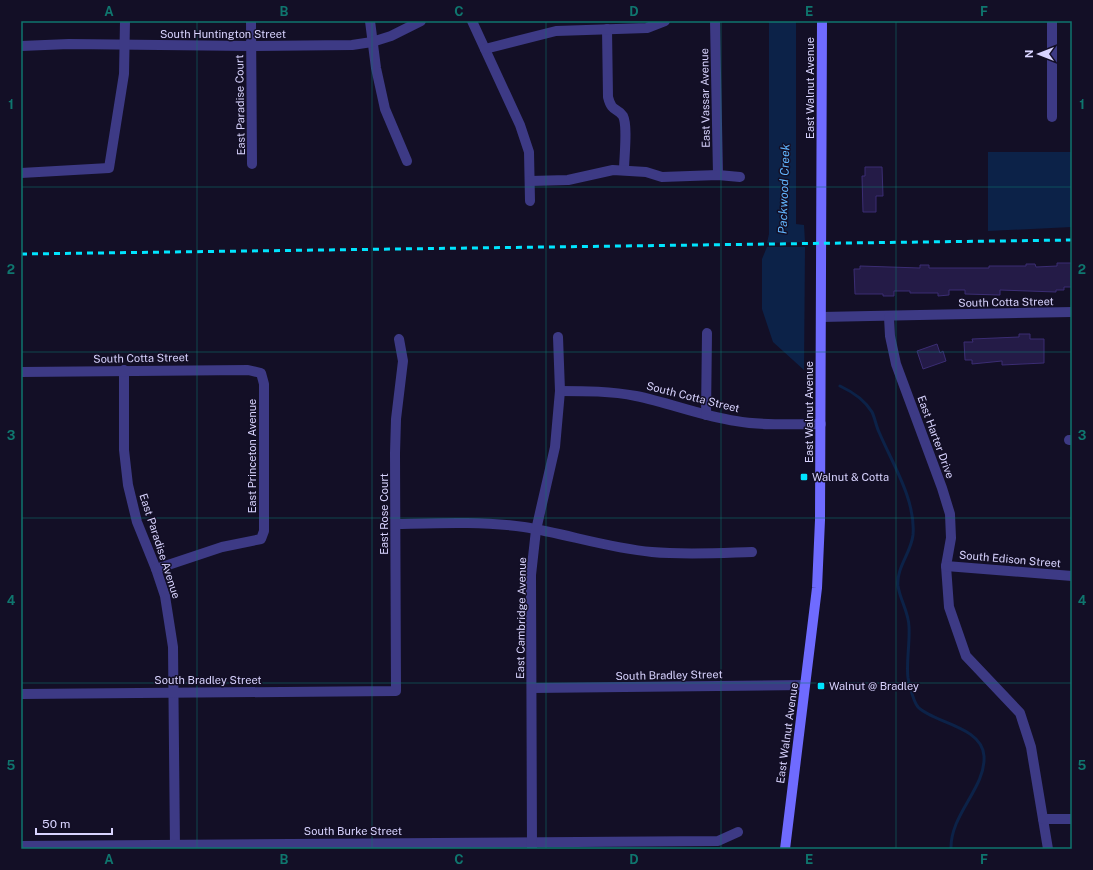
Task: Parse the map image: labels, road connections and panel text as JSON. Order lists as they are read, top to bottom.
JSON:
{
  "streets": {
    "main road": ["East Walnut Avenue"],
    "street": [
      "South Huntington Street",
      "East Vassar Avenue",
      "East Paradise Court",
      "South Cotta Street",
      "East Harter Drive",
      "East Princeton Avenue",
      "East Rose Court",
      "East Paradise Avenue",
      "South Edison Street",
      "East Cambridge Avenue",
      "South Bradley Street",
      "South Burke Street"
    ]
  },
  "crossings": [
    ["South Huntington Street", "East Paradise Court"],
    ["East Walnut Avenue", "South Cotta Street"],
    ["East Walnut Avenue", "South Bradley Street"],
    ["South Cotta Street", "East Harter Drive"],
    ["South Cotta Street", "East Princeton Avenue"],
    ["South Cotta Street", "East Paradise Avenue"],
    ["South Cotta Street", "East Cambridge Avenue"],
    ["East Harter Drive", "South Edison Street"],
    ["East Princeton Avenue", "East Paradise Avenue"],
    ["East Rose Court", "South Bradley Street"],
    ["East Paradise Avenue", "South Bradley Street"],
    ["East Paradise Avenue", "South Burke Street"],
    ["East Cambridge Avenue", "South Bradley Street"],
    ["East Cambridge Avenue", "South Burke Street"]
  ],
  "water": ["Packwood Creek"],
  "places": {
    "transit": ["Walnut & Cotta", "Walnut @ Bradley"]
  },
  "scale_bar": "50 m",
  "north": "left",
  "grid": {
    "columns": [
      "A",
      "B",
      "C",
      "D",
      "E",
      "F"
    ],
    "rows": [
      "1",
      "2",
      "3",
      "4",
      "5"
    ]
  }
}
